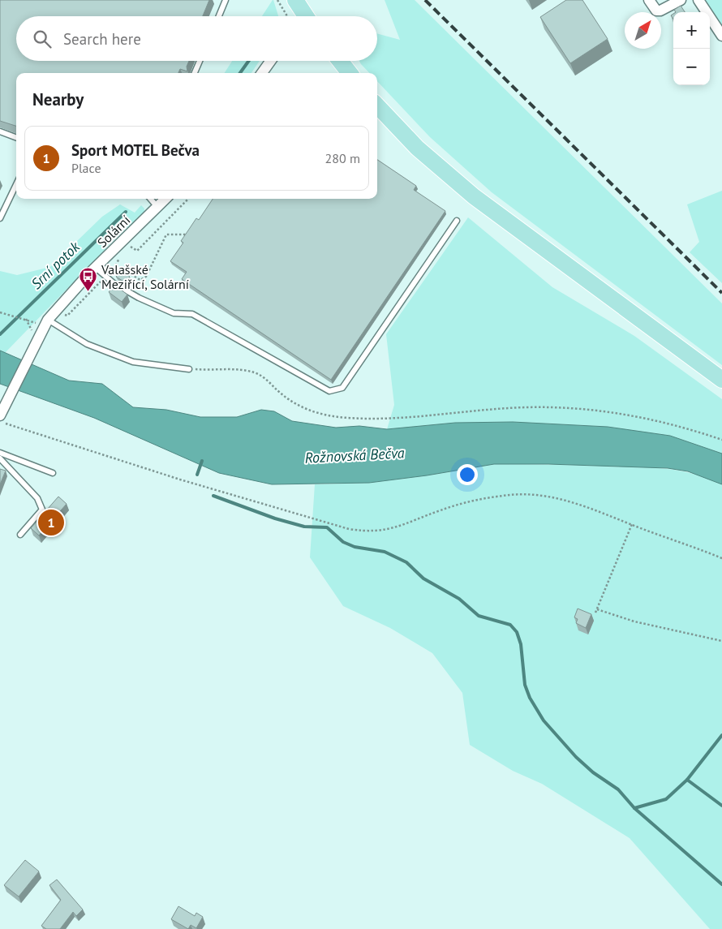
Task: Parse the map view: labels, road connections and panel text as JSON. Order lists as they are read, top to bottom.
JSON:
{
  "streets": {
    "street": ["Solární"]
  },
  "water": ["Srní potok", "Rožnovská Bečva"],
  "places": {
    "bus stop": ["Valašské Meziřící, Solární"]
  },
  "north": "top right",
  "page": {
    "map_buttons": ["+", "−"],
    "search": "Search here",
    "heading": "Nearby",
    "list": [
      {
        "mark": "1",
        "name": "Sport MOTEL Bečva",
        "note": "Place",
        "value": "280 m"
      }
    ],
    "pins": "1"
  }
}
